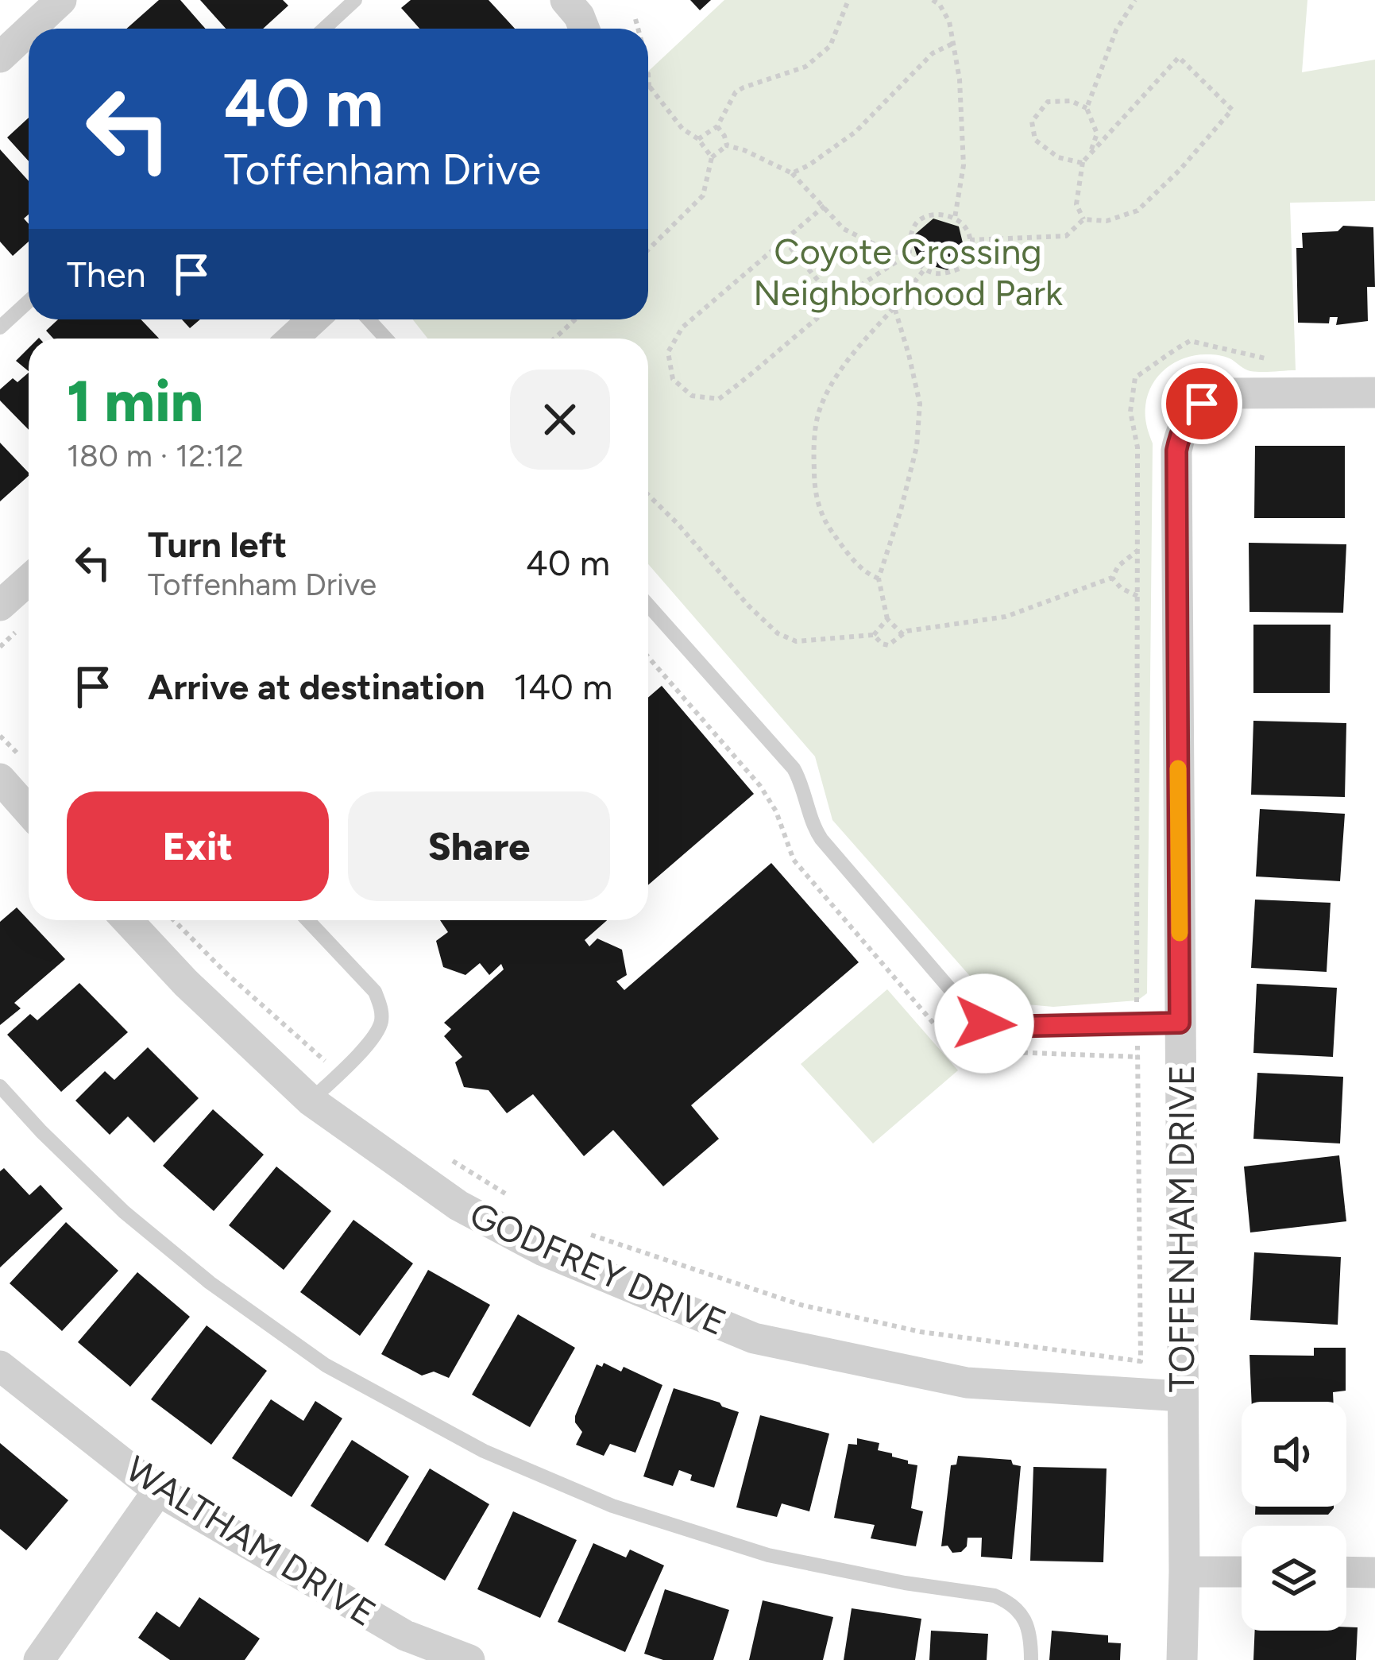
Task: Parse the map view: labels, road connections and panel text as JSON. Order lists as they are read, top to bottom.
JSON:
{
  "streets": {
    "street": ["TOFFENHAM DRIVE", "GODFREY DRIVE", "WALTHAM DRIVE"]
  },
  "crossings": [
    ["TOFFENHAM DRIVE", "GODFREY DRIVE"]
  ],
  "parks": ["Coyote Crossing Neighborhood Park"],
  "page": {
    "turn": ["40 m", "Toffenham Drive"],
    "then": "Then",
    "heading": ["1 min", "180 m · 12:12"],
    "list": [
      {
        "name": "Turn left",
        "note": "Toffenham Drive",
        "value": "40 m"
      },
      {
        "name": "Arrive at destination",
        "value": "140 m"
      }
    ],
    "buttons": ["Exit", "Share"]
  }
}
